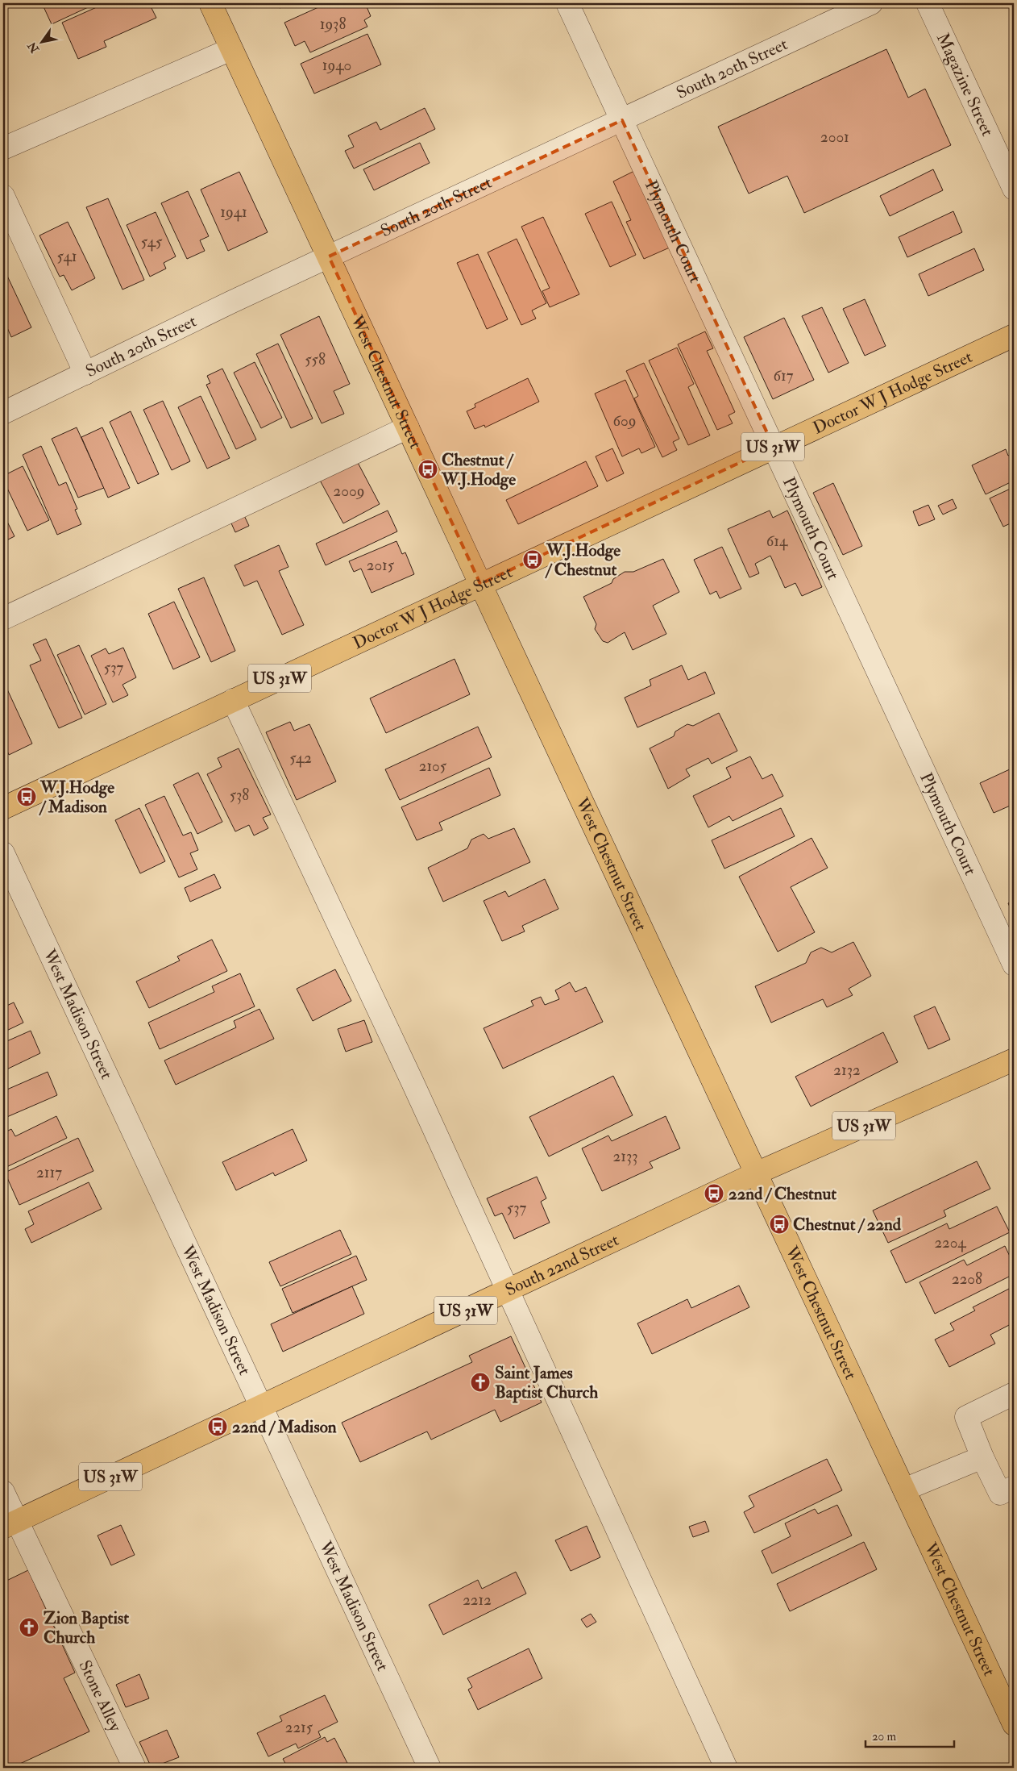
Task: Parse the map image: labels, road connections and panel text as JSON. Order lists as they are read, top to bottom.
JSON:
{
  "streets": {
    "main road": [
      "West Chestnut Street",
      "Doctor W J Hodge Street",
      "US 31W",
      "South 22nd Street"
    ],
    "street": [
      "South 20th Street",
      "Magazine Street",
      "Plymouth Court",
      "West Madison Street",
      "Stone Alley"
    ]
  },
  "crossings": [
    ["South 20th Street", "Plymouth Court"],
    ["South 20th Street", "West Chestnut Street"],
    ["Plymouth Court", "Doctor W J Hodge Street"],
    ["West Chestnut Street", "Doctor W J Hodge Street"],
    ["West Chestnut Street", "South 22nd Street"],
    ["West Madison Street", "South 22nd Street"],
    ["South 22nd Street", "Stone Alley"]
  ],
  "places": {
    "bus stop": [
      "Chestnut / W.J.Hodge",
      "W.J.Hodge / Chestnut",
      "W.J.Hodge / Madison",
      "22nd / Chestnut",
      "Chestnut / 22nd",
      "22nd / Madison"
    ],
    "church": ["Saint James Baptist Church", "Zion Baptist Church"]
  },
  "house_numbers": [
    "1938",
    "1940",
    "2001",
    "1941",
    "545",
    "541",
    "558",
    "617",
    "609",
    "2009",
    "614",
    "2015",
    "537",
    "542",
    "2105",
    "538",
    "2132",
    "2133",
    "2117",
    "537",
    "2204",
    "2208",
    "2212",
    "2215"
  ],
  "scale_bar": "20 m",
  "north": "bottom left"
}
